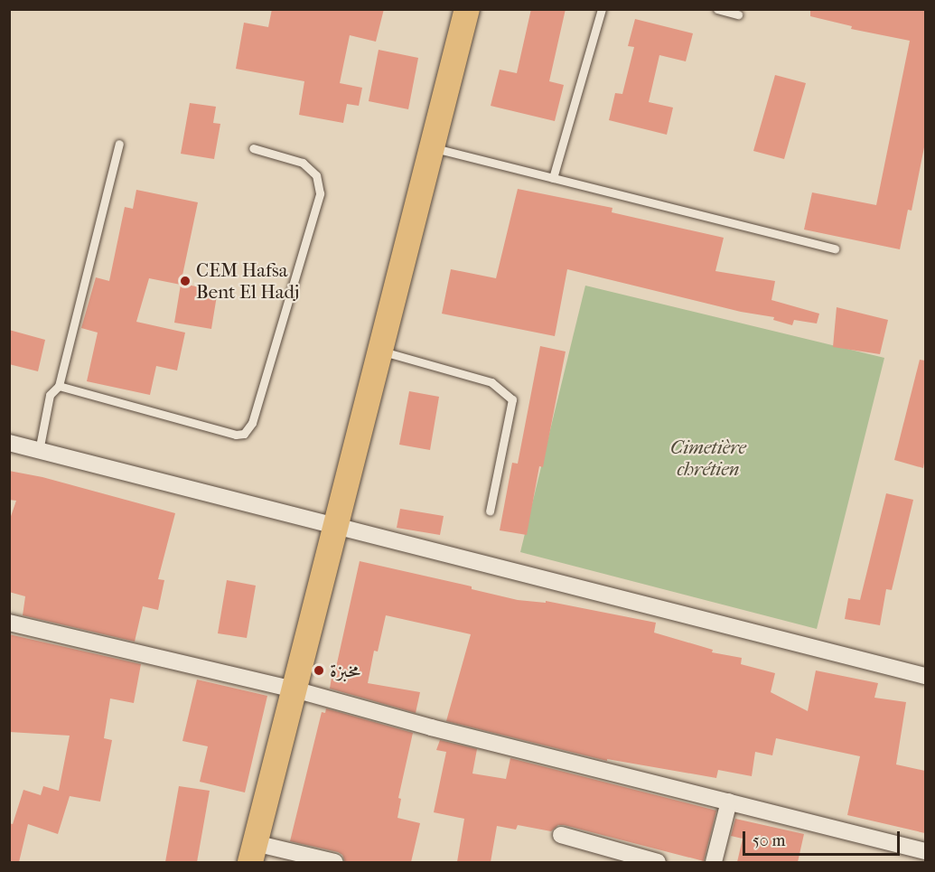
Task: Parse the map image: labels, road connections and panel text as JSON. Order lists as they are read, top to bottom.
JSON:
{
  "parks": ["Cimetière chrétien"],
  "places": ["CEM Hafsa Bent El Hadj", "مخبزة"],
  "scale_bar": "50 m"
}
